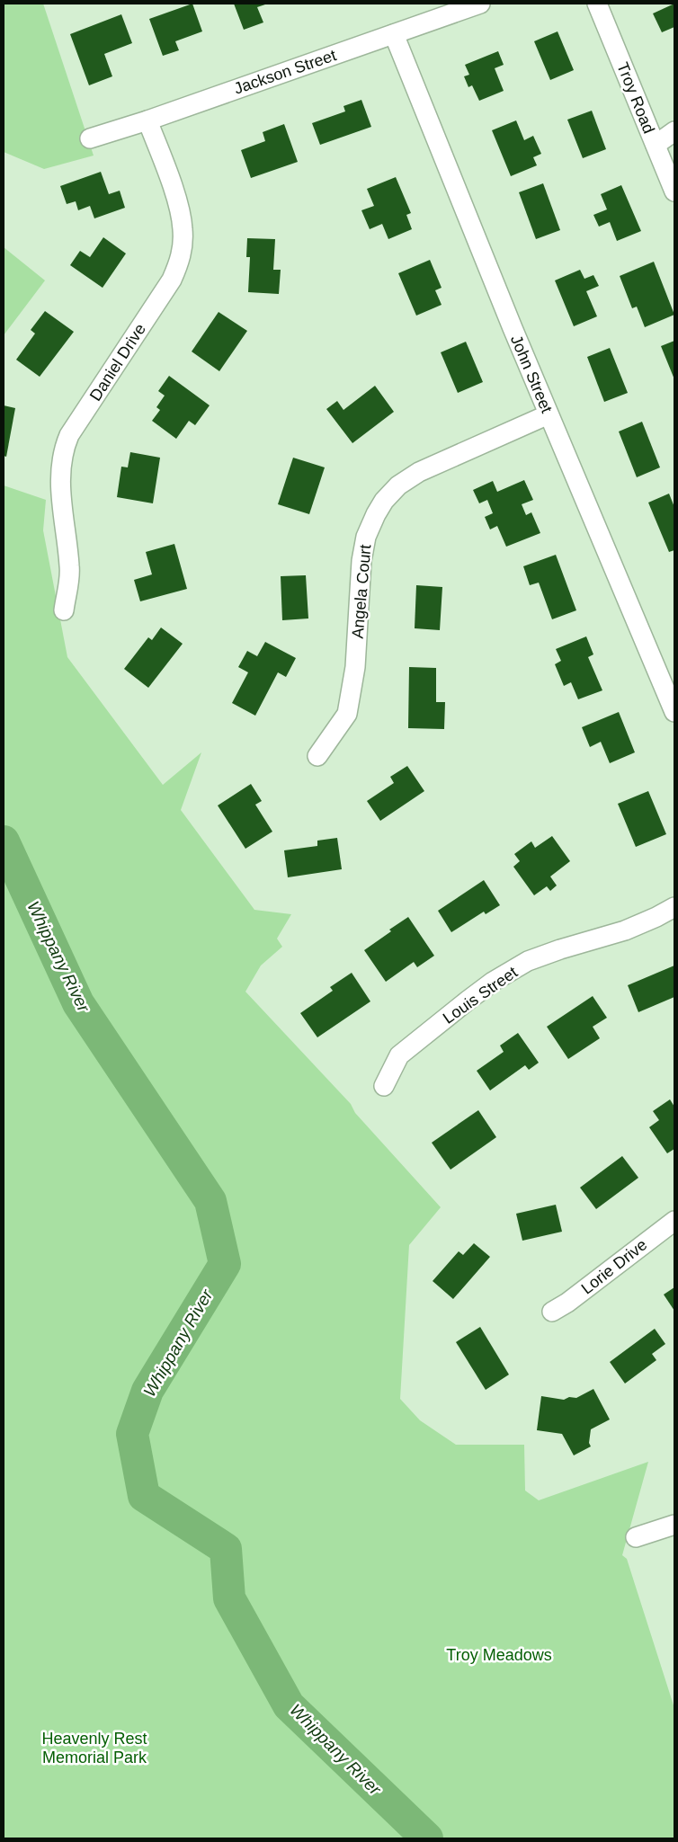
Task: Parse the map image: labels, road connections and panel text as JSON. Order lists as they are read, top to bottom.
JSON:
{
  "streets": {
    "street": [
      "Jackson Street",
      "Troy Road",
      "Daniel Drive",
      "John Street",
      "Angela Court",
      "Louis Street",
      "Lorie Drive"
    ]
  },
  "crossings": [
    ["Jackson Street", "Daniel Drive"],
    ["Jackson Street", "John Street"],
    ["John Street", "Angela Court"]
  ],
  "water": ["Whippany River"],
  "parks": ["Troy Meadows", "Heavenly Rest Memorial Park"]
}
